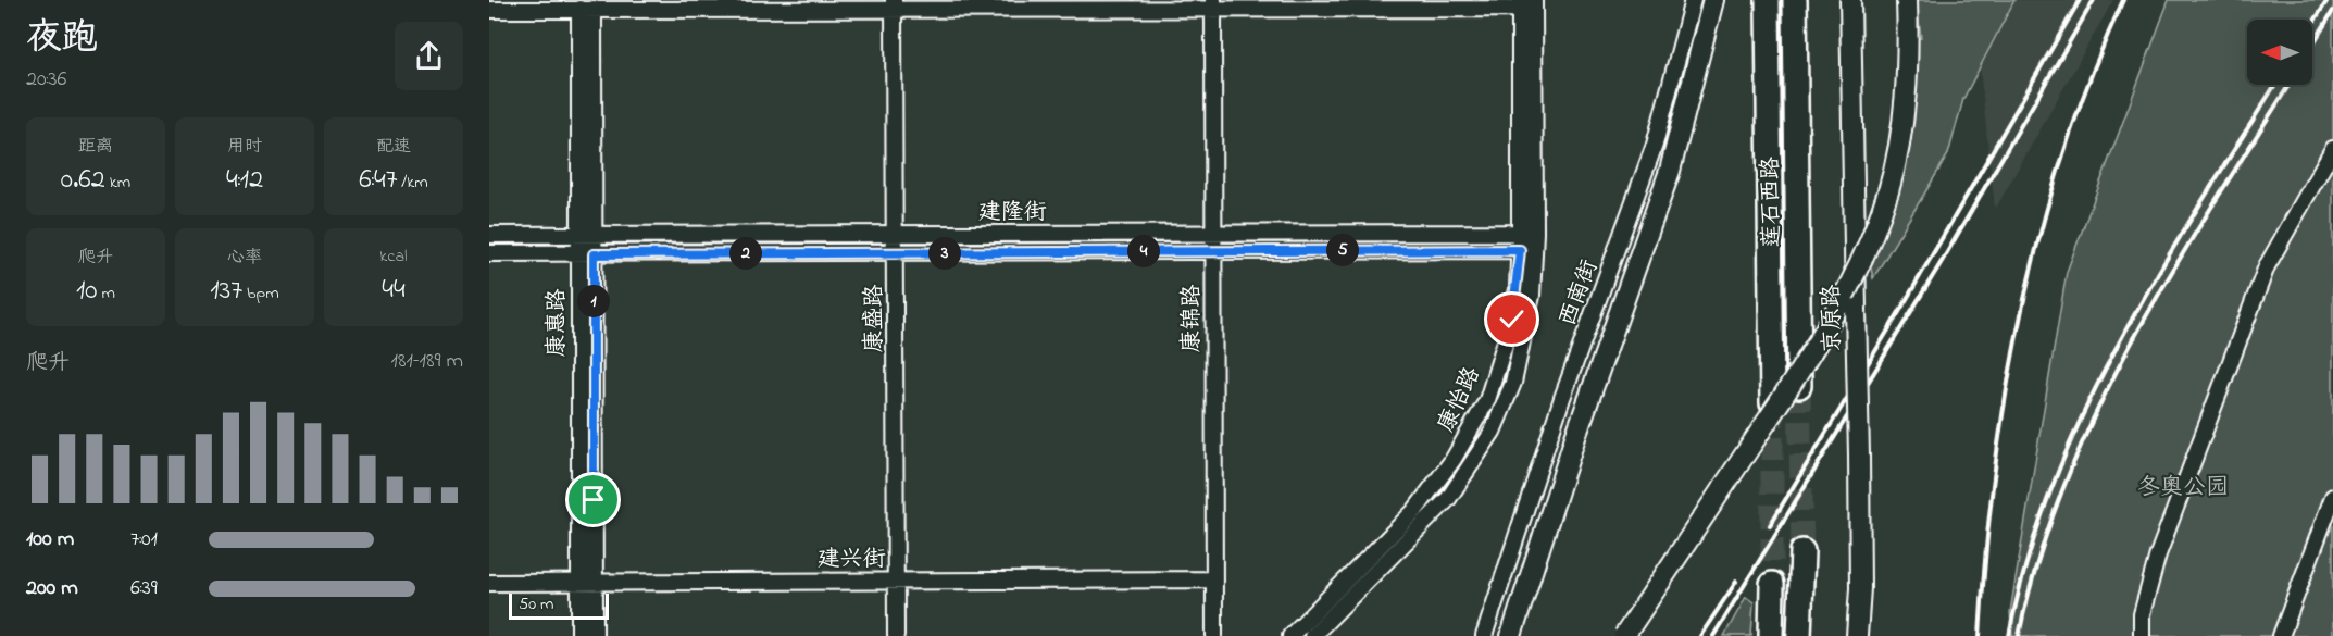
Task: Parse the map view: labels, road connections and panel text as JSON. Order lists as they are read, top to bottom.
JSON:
{
  "streets": {
    "highway": ["莲石西路"],
    "main road": ["京原路"],
    "street": [
      "建隆街",
      "西南街",
      "康盛路",
      "康锦路",
      "康惠路",
      "康怡路",
      "建兴街"
    ]
  },
  "crossings": [
    ["建隆街", "康盛路"],
    ["建隆街", "康锦路"],
    ["建隆街", "康惠路"],
    ["建隆街", "康怡路"],
    ["康盛路", "建兴街"],
    ["康锦路", "建兴街"],
    ["康惠路", "建兴街"]
  ],
  "parks": ["冬奥公园"],
  "scale_bar": "50 m",
  "north": "left",
  "page": {
    "heading": ["夜跑", "20:36"],
    "stats": [
      ["距离", "0.62 km"],
      ["用时", "4:12"],
      ["配速", "6:47 /km"],
      ["爬升", "10 m"],
      ["心率", "137 bpm"],
      ["kcal", "44"]
    ],
    "pins": [
      "5",
      "4",
      "2",
      "3",
      "1"
    ],
    "chart": ["爬升", "181–189 m"],
    "list": [
      {
        "name": "100 m",
        "note": "7:01"
      },
      {
        "name": "200 m",
        "note": "6:39"
      }
    ],
    "scale": "50 m"
  }
}
